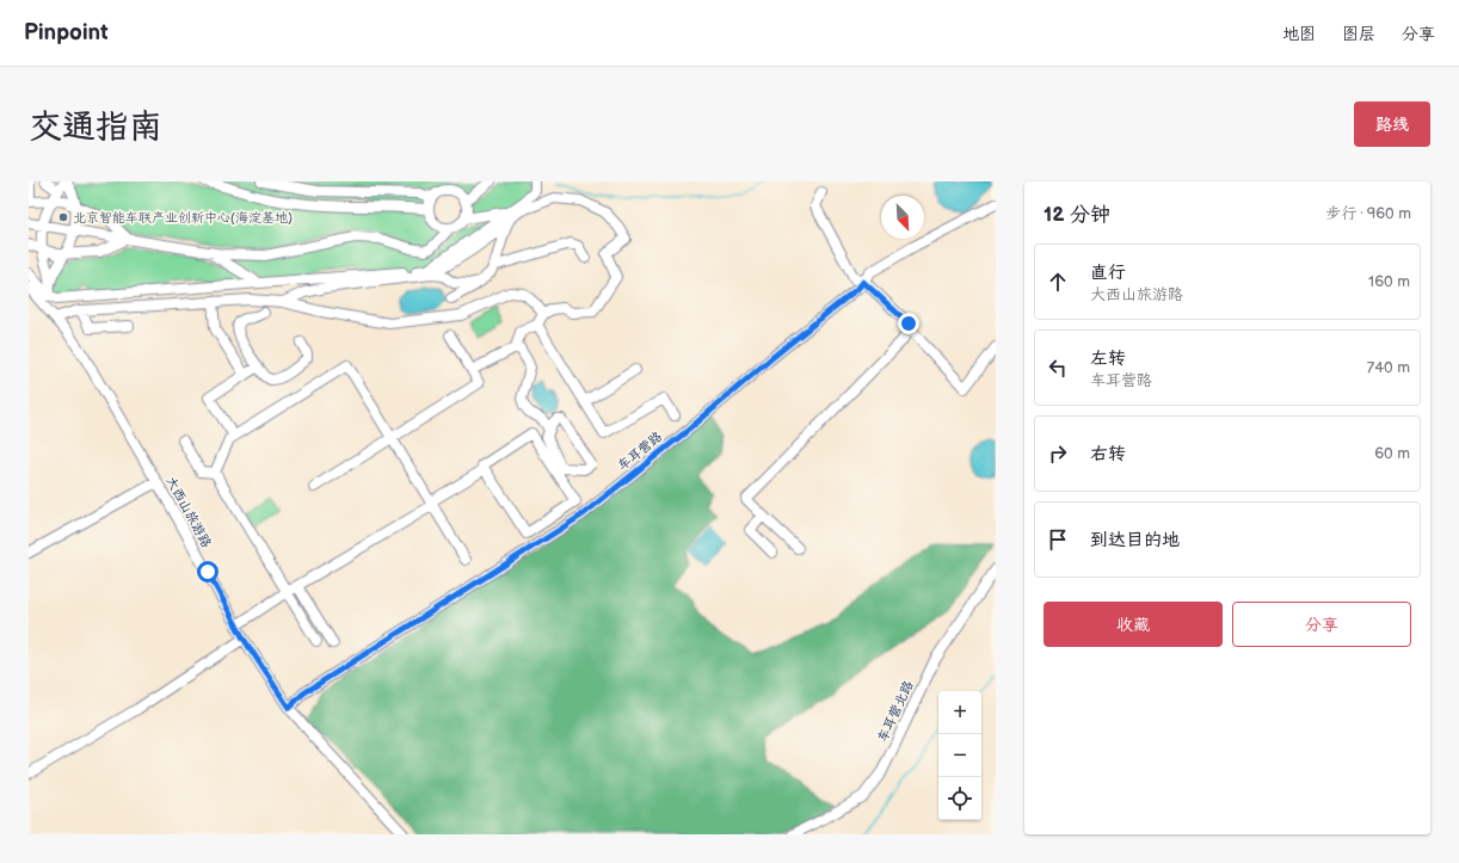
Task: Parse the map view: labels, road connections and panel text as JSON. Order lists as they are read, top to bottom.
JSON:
{
  "streets": {
    "street": ["车耳营路", "大西山旅游路", "车耳营北路"]
  },
  "crossings": [
    ["车耳营路", "大西山旅游路"]
  ],
  "places": ["北京智能车联产业创新中心(海淀基地)"],
  "north": "bottom right",
  "page": {
    "header": "Pinpoint",
    "nav": ["地图", "图层", "分享"],
    "buttons": [
      "路线",
      ["收藏", "分享"]
    ],
    "title": "交通指南",
    "heading": ["12 分钟", "步行 · 960 m"],
    "list": [
      ["直行", "大西山旅游路", "160 m"],
      ["左转", "车耳营路", "740 m"],
      ["右转", "60 m"],
      "到达目的地"
    ],
    "map_buttons": ["+", "−"]
  }
}
